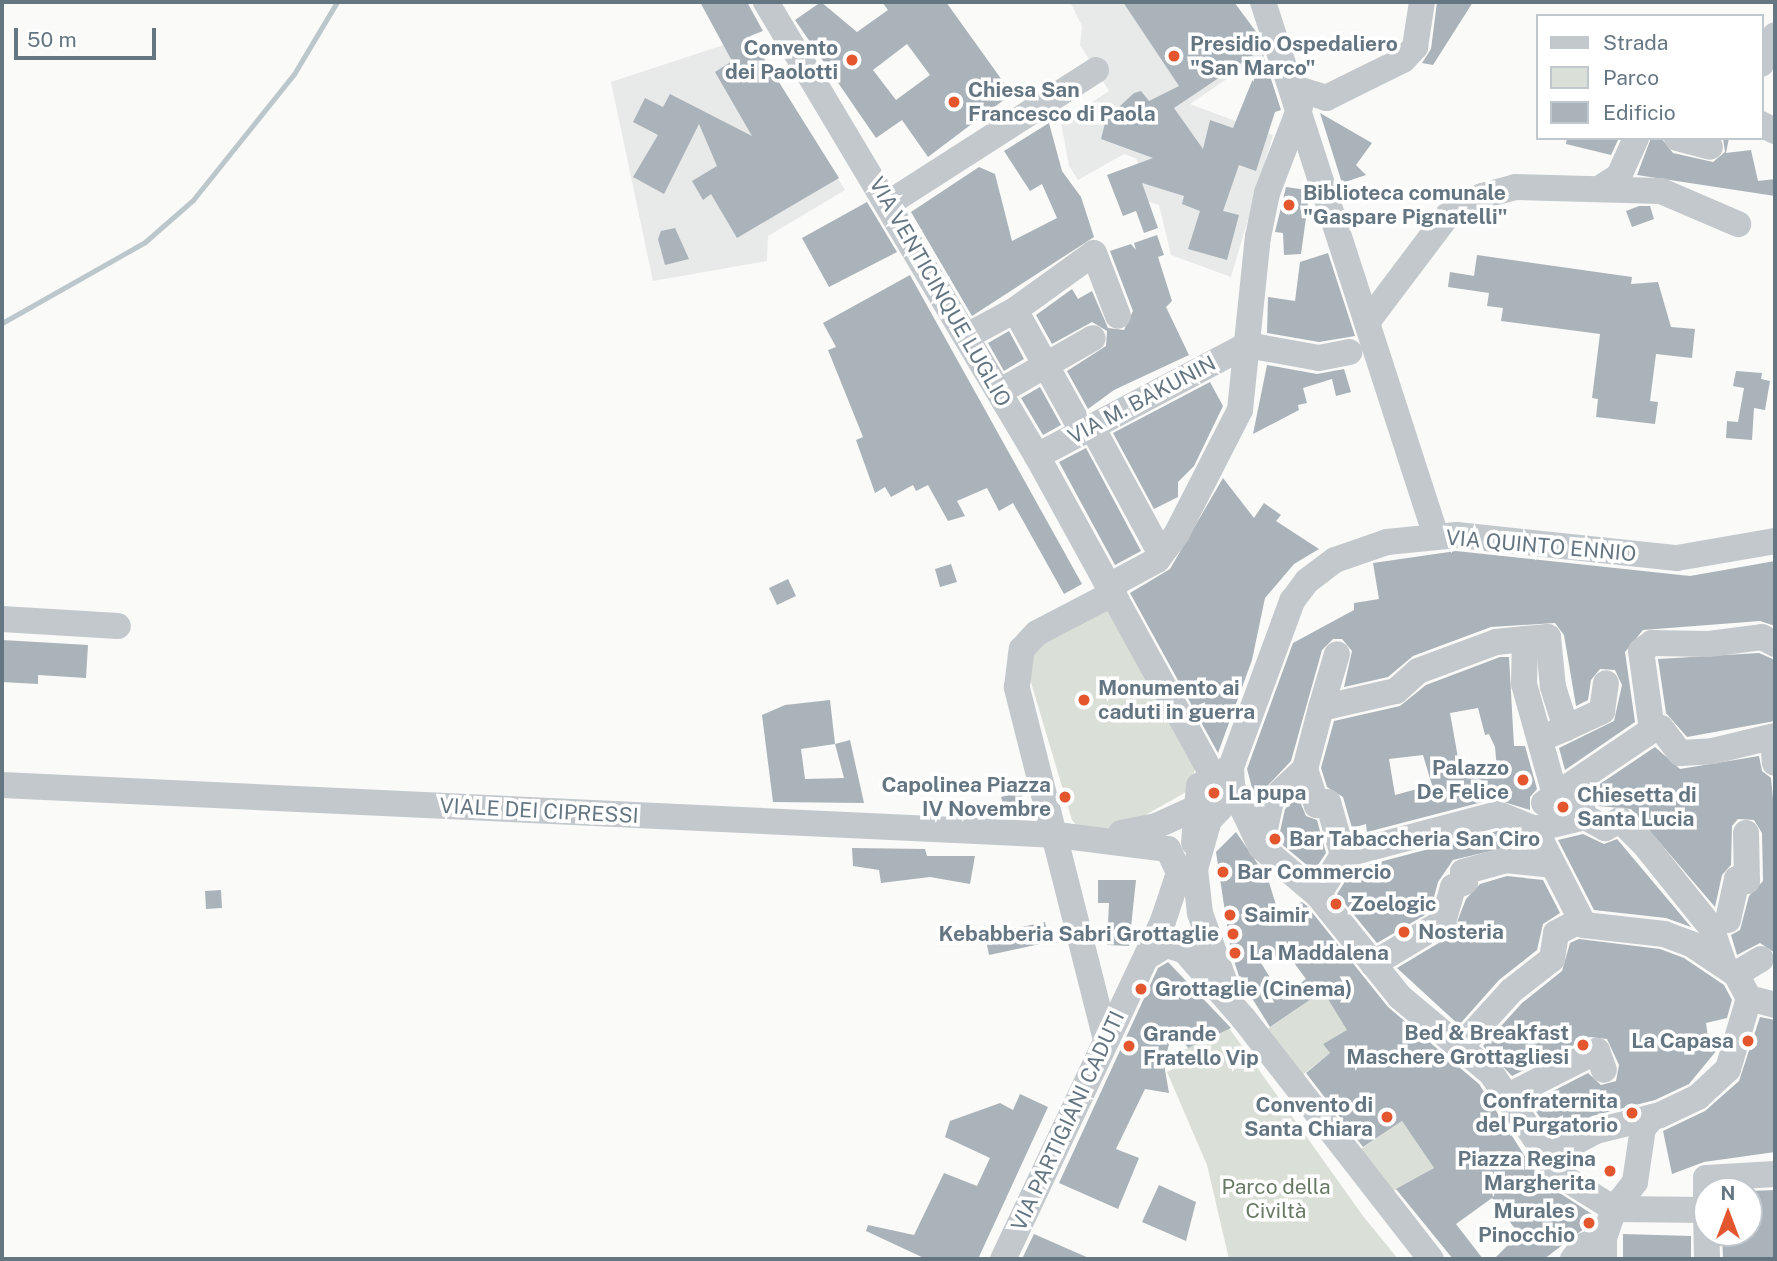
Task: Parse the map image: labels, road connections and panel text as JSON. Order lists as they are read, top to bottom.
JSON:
{
  "streets": {
    "street": [
      "VIA VENTICINQUE LUGLIO",
      "VIA M. BAKUNIN",
      "VIA QUINTO ENNIO",
      "VIALE DEI CIPRESSI",
      "VIA PARTIGIANI CADUTI"
    ]
  },
  "crossings": [
    ["VIA VENTICINQUE LUGLIO", "VIA M. BAKUNIN"],
    ["VIA VENTICINQUE LUGLIO", "VIA QUINTO ENNIO"]
  ],
  "parks": ["Parco della Civiltà"],
  "places": [
    "Presidio Ospedaliero \"San Marco\"",
    "Convento dei Paolotti",
    "Chiesa San Francesco di Paola",
    "Biblioteca comunale \"Gaspare Pignatelli\"",
    "Monumento ai caduti in guerra",
    "Palazzo De Felice",
    "La pupa",
    "Capolinea Piazza IV Novembre",
    "Chiesetta di Santa Lucia",
    "Bar Tabaccheria San Ciro",
    "Bar Commercio",
    "Zoelogic",
    "Saimir",
    "Nosteria",
    "Kebabberia Sabri Grottaglie",
    "La Maddalena",
    "Grottaglie (Cinema)",
    "La Capasa",
    "Bed & Breakfast Maschere Grottagliesi",
    "Grande Fratello Vip",
    "Confraternita del Purgatorio",
    "Convento di Santa Chiara",
    "Piazza Regina Margherita",
    "Murales Pinocchio"
  ],
  "legend": ["Strada", "Parco", "Edificio"],
  "scale_bar": "50 m",
  "north": "top"
}
